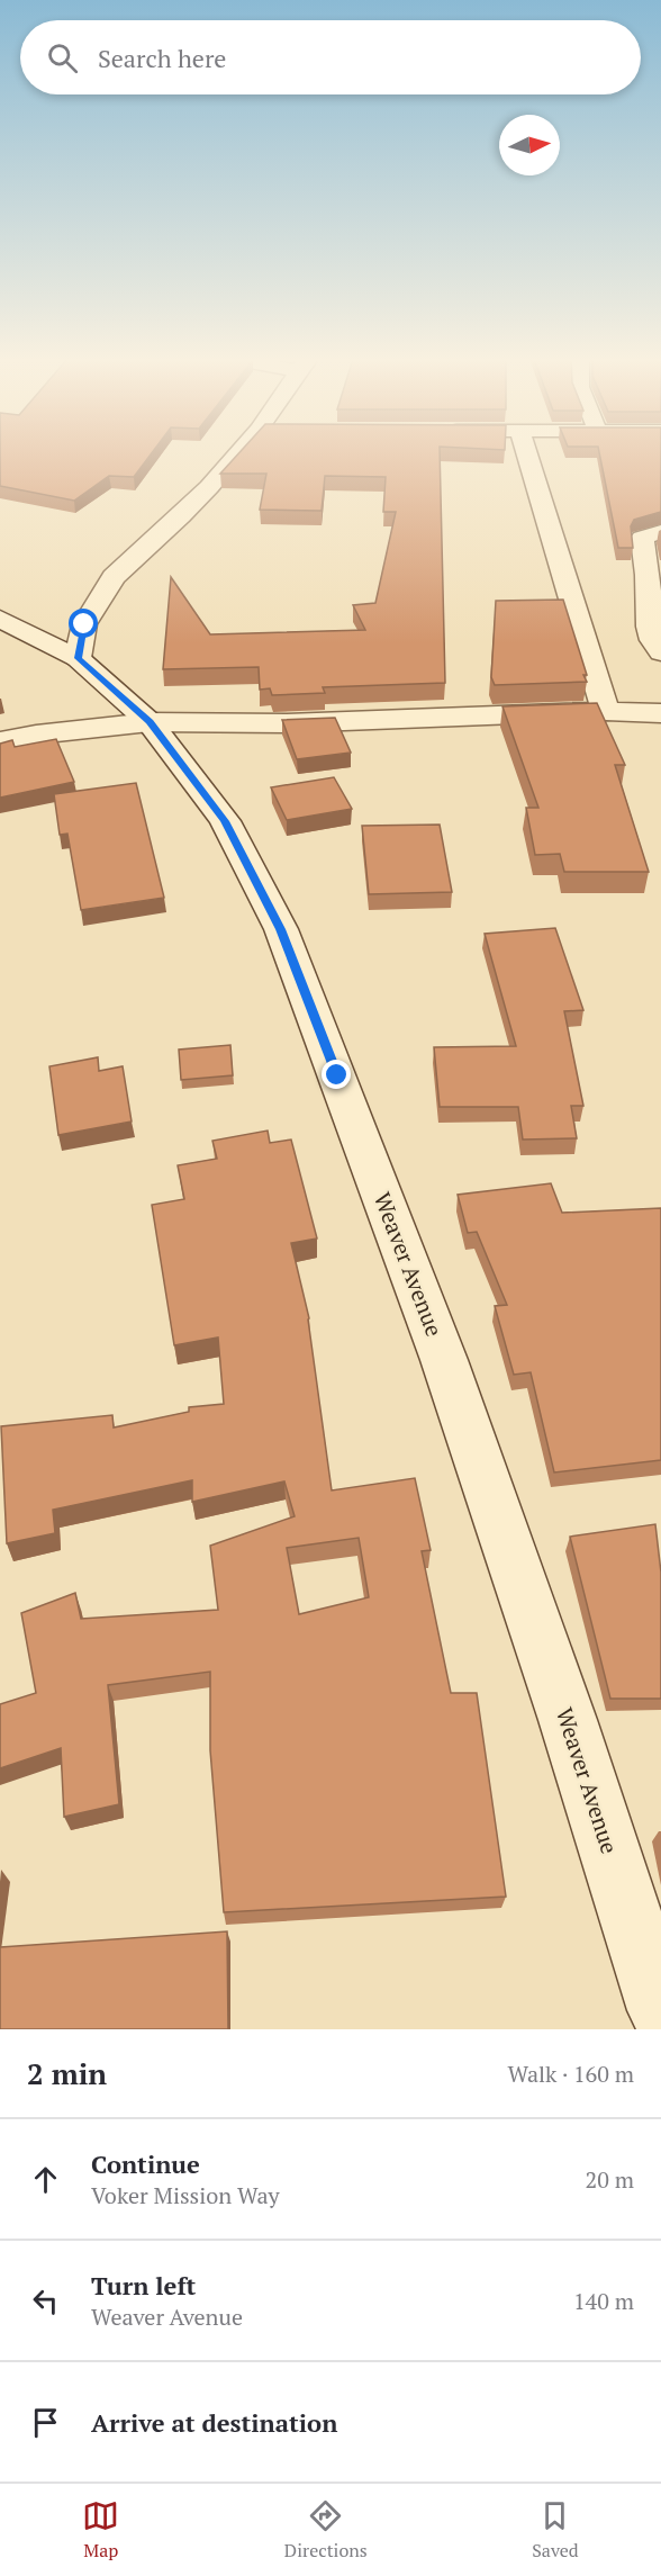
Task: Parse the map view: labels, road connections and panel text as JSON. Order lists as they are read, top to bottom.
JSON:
{
  "streets": {
    "street": ["Weaver Avenue"]
  },
  "north": "right",
  "page": {
    "search": "Search here",
    "heading": ["2 min", "Walk · 160 m"],
    "list": [
      ["Continue", "Voker Mission Way", "20 m"],
      ["Turn left", "Weaver Avenue", "140 m"],
      "Arrive at destination"
    ],
    "nav": ["Map", "Directions", "Saved"]
  }
}
